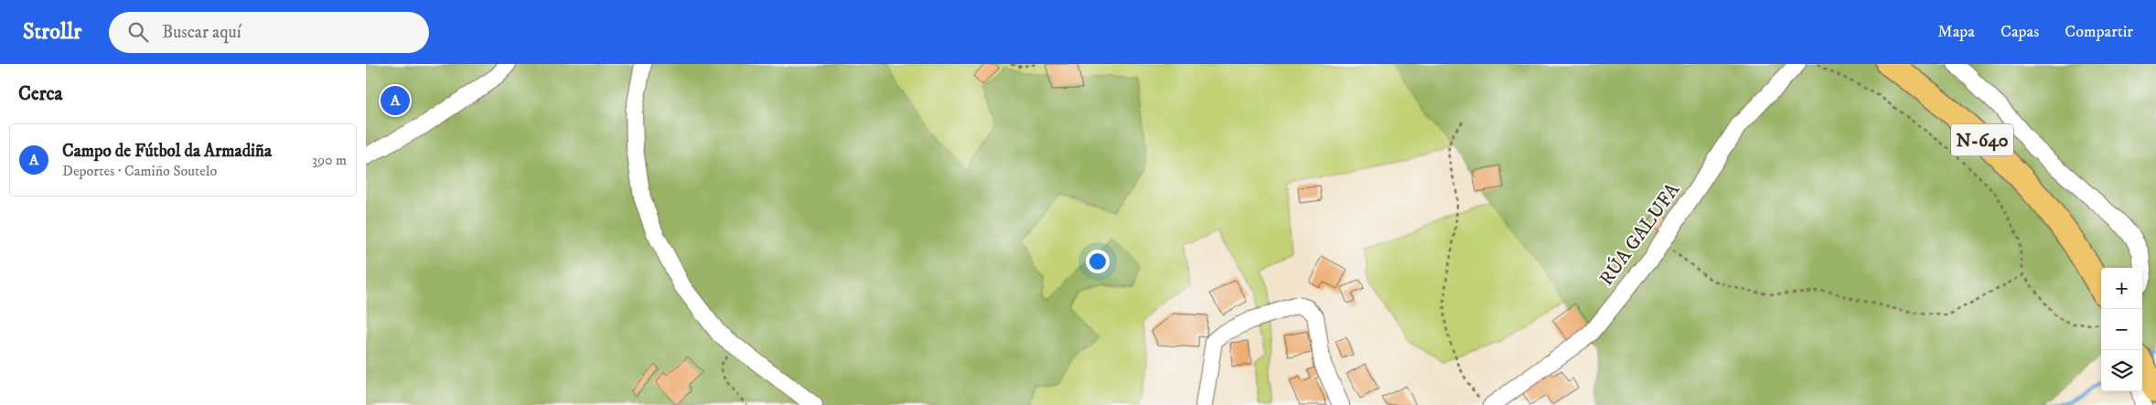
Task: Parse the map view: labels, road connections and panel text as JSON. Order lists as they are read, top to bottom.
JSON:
{
  "streets": {
    "highway": ["N-640"],
    "street": ["RÚA GALUFA"]
  },
  "page": {
    "header": "Strollr",
    "search": "Buscar aquí",
    "nav": ["Mapa", "Capas", "Compartir"],
    "heading": "Cerca",
    "pins": "A",
    "list": [
      {
        "mark": "A",
        "name": "Campo de Fútbol da Armadiña",
        "note": "Deportes · Camiño Soutelo",
        "value": "390 m"
      }
    ],
    "map_buttons": ["+", "−"]
  }
}
